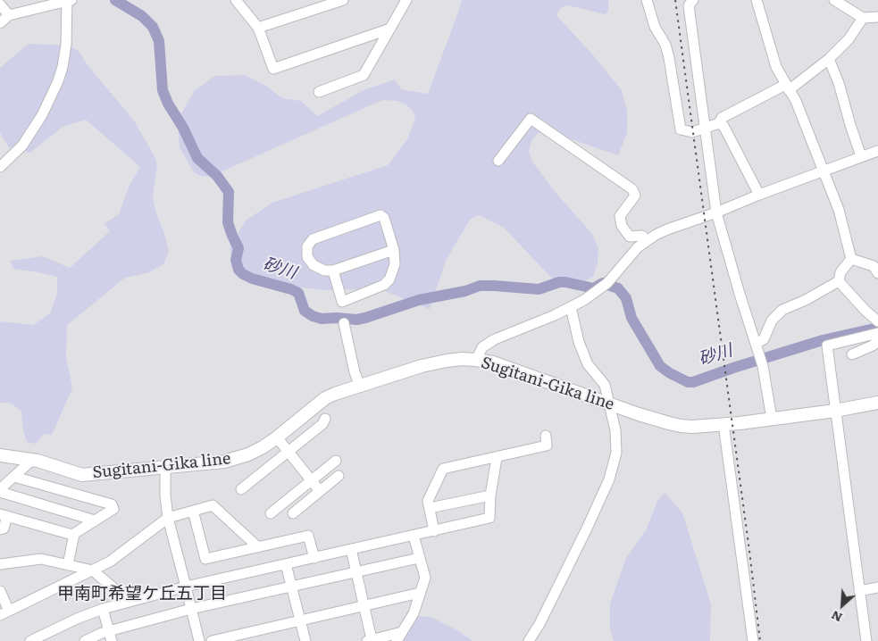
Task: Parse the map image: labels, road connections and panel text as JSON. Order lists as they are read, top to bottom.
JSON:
{
  "streets": {
    "main road": ["Sugitani-Gika line"]
  },
  "districts": ["甲南町希望ケ丘五丁目"],
  "water": ["砂川"],
  "north": "bottom left"
}
